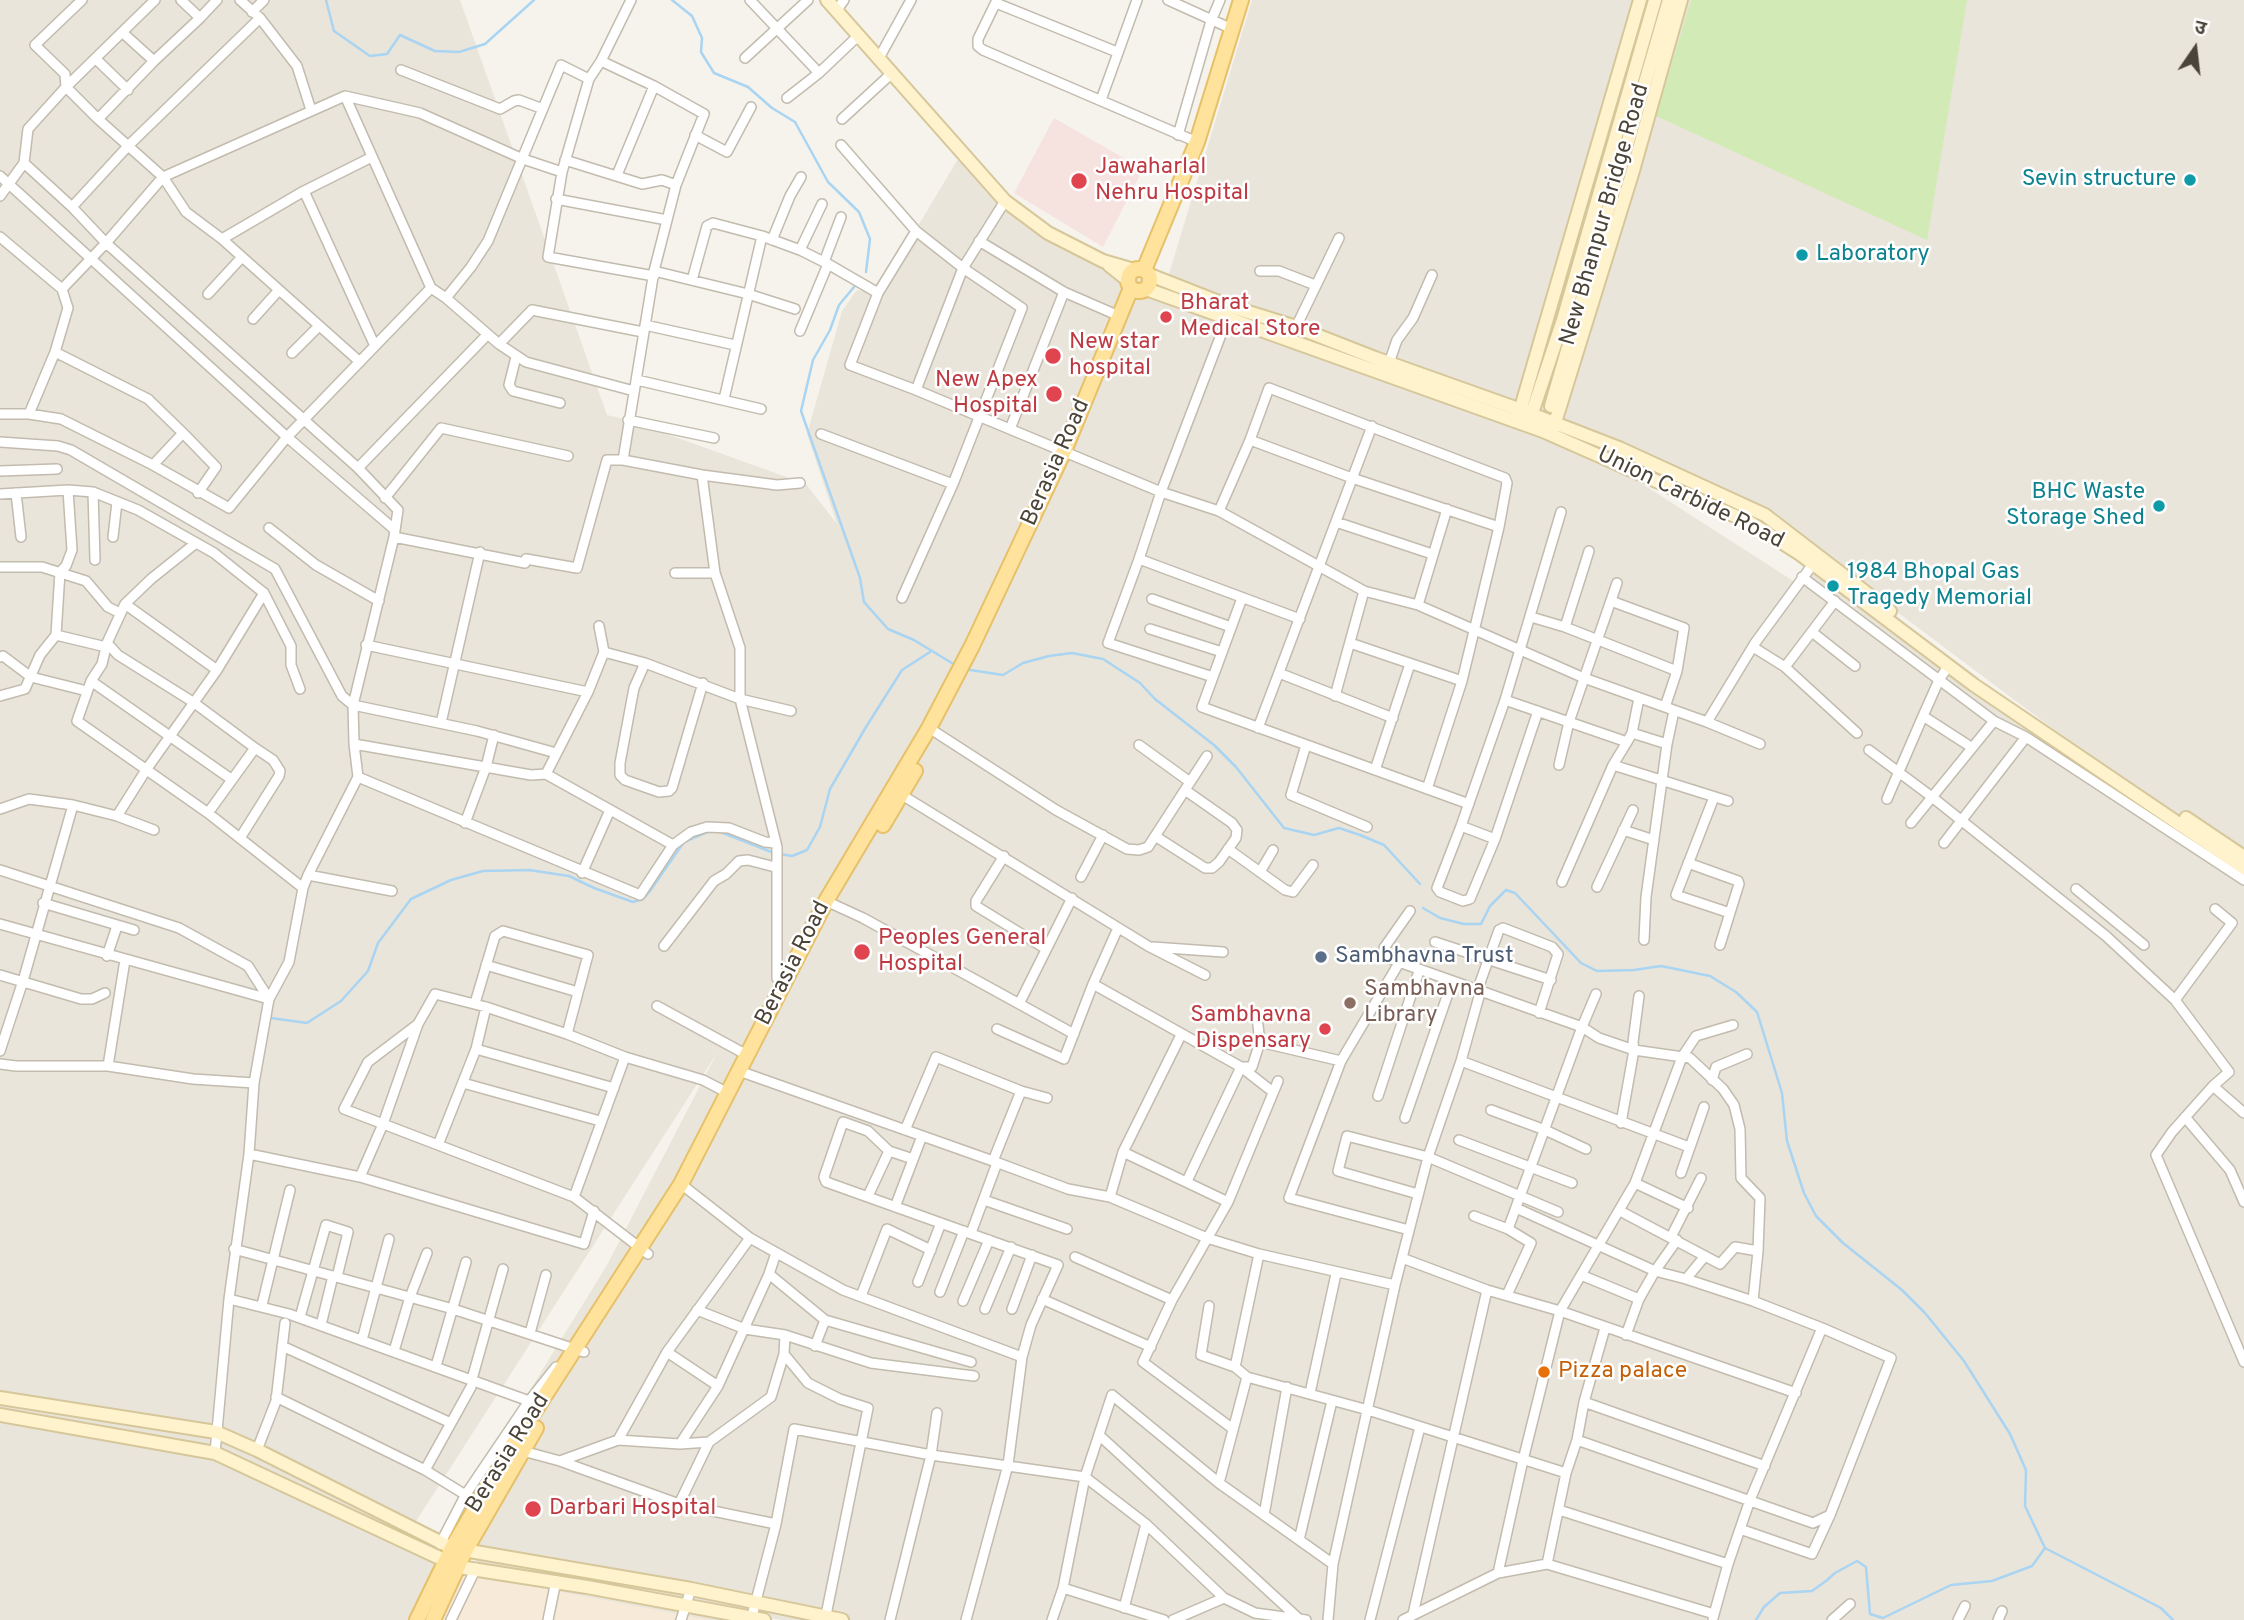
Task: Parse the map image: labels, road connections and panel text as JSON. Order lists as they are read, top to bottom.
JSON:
{
  "streets": {
    "main road": ["Berasia Road"],
    "street": ["New Bhanpur Bridge Road", "Union Carbide Road"]
  },
  "crossings": [
    ["New Bhanpur Bridge Road", "Union Carbide Road"],
    ["Berasia Road", "Union Carbide Road"]
  ],
  "places": [
    "Sevin structure",
    "Jawaharlal Nehru Hospital",
    "Laboratory",
    "Bharat Medical Store",
    "New star hospital",
    "New Apex Hospital",
    "BHC Waste Storage Shed",
    "1984 Bhopal Gas Tragedy Memorial",
    "Peoples General Hospital",
    "Sambhavna Trust",
    "Sambhavna Library",
    "Sambhavna Dispensary",
    "Pizza palace",
    "Darbari Hospital"
  ],
  "north": "top"
}
